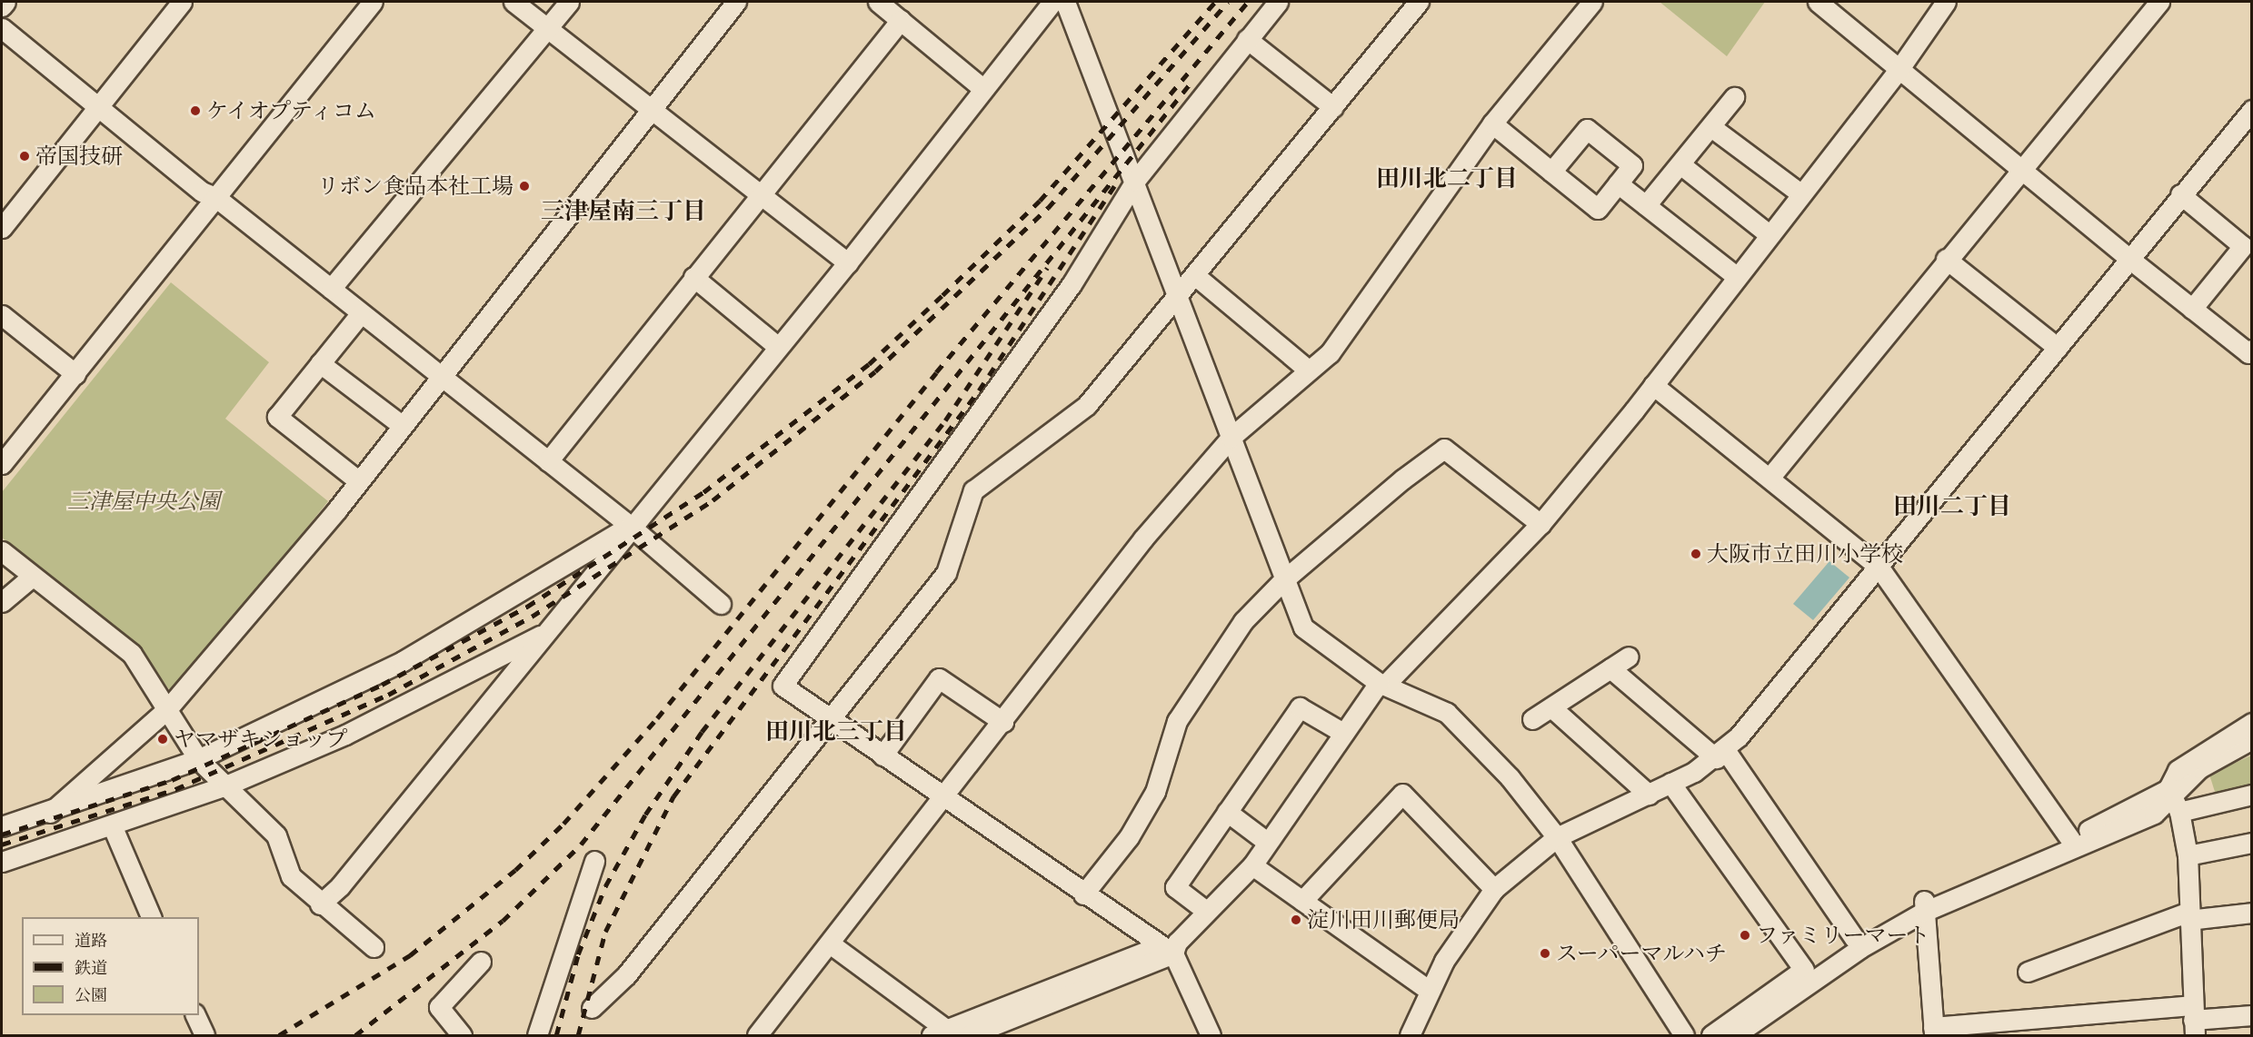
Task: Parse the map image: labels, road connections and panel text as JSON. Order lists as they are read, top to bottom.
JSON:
{
  "districts": [
    "田川北二丁目",
    "三津屋南三丁目",
    "田川二丁目",
    "田川北三丁目"
  ],
  "parks": ["三津屋中央公園"],
  "places": [
    "ケイオプティコム",
    "帝国技研",
    "リボン食品本社工場",
    "大阪市立田川小学校",
    "ヤマザキショップ",
    "淀川田川郵便局",
    "ファミリーマート",
    "スーパーマルハチ"
  ],
  "legend": ["道路", "鉄道", "公園"]
}
